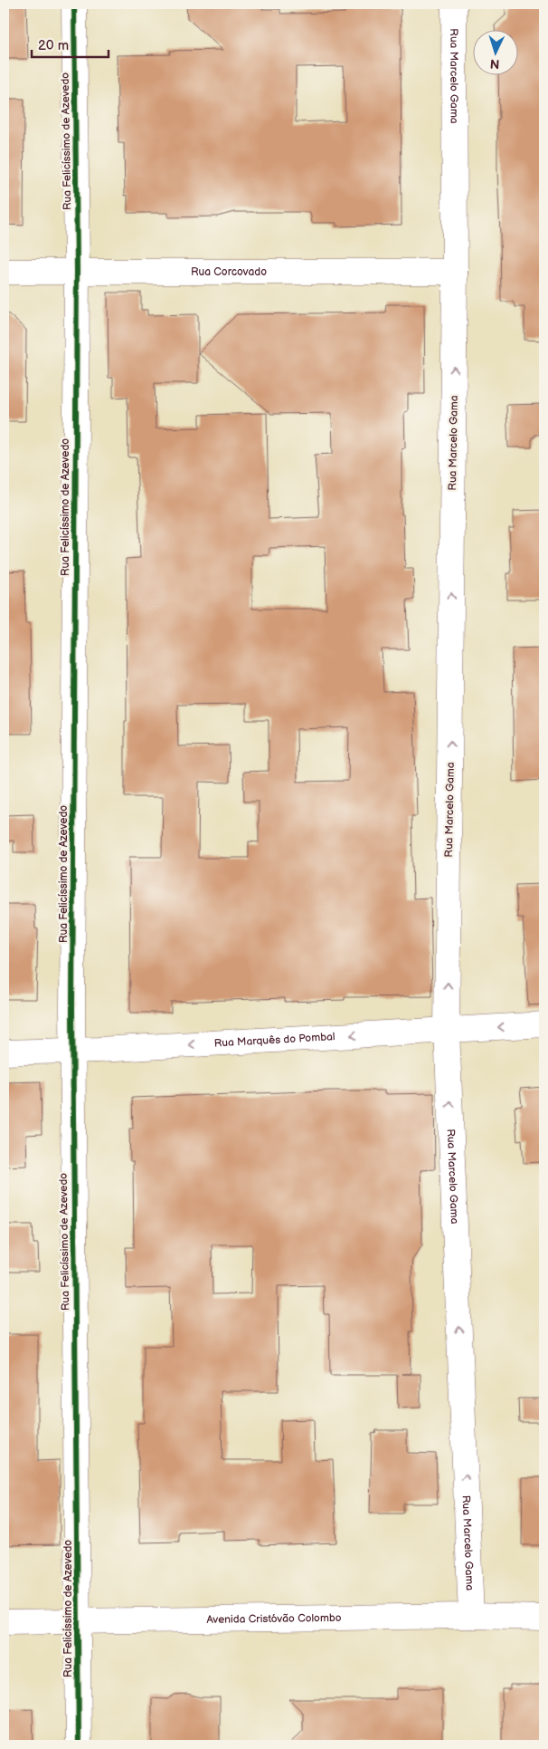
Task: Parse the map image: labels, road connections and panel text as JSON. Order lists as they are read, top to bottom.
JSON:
{
  "streets": {
    "street": [
      "Rua Marcelo Gama",
      "Rua Felicíssimo de Azevedo",
      "Rua Corcovado",
      "Rua Marquês do Pombal",
      "Avenida Cristóvão Colombo"
    ]
  },
  "crossings": [
    ["Rua Marcelo Gama", "Rua Corcovado"],
    ["Rua Marcelo Gama", "Rua Marquês do Pombal"],
    ["Rua Marcelo Gama", "Avenida Cristóvão Colombo"],
    ["Rua Felicíssimo de Azevedo", "Rua Corcovado"],
    ["Rua Felicíssimo de Azevedo", "Rua Marquês do Pombal"],
    ["Rua Felicíssimo de Azevedo", "Avenida Cristóvão Colombo"]
  ],
  "one_way": ["Rua Marcelo Gama", "Rua Marquês do Pombal"],
  "scale_bar": "20 m",
  "north": "bottom"
}
